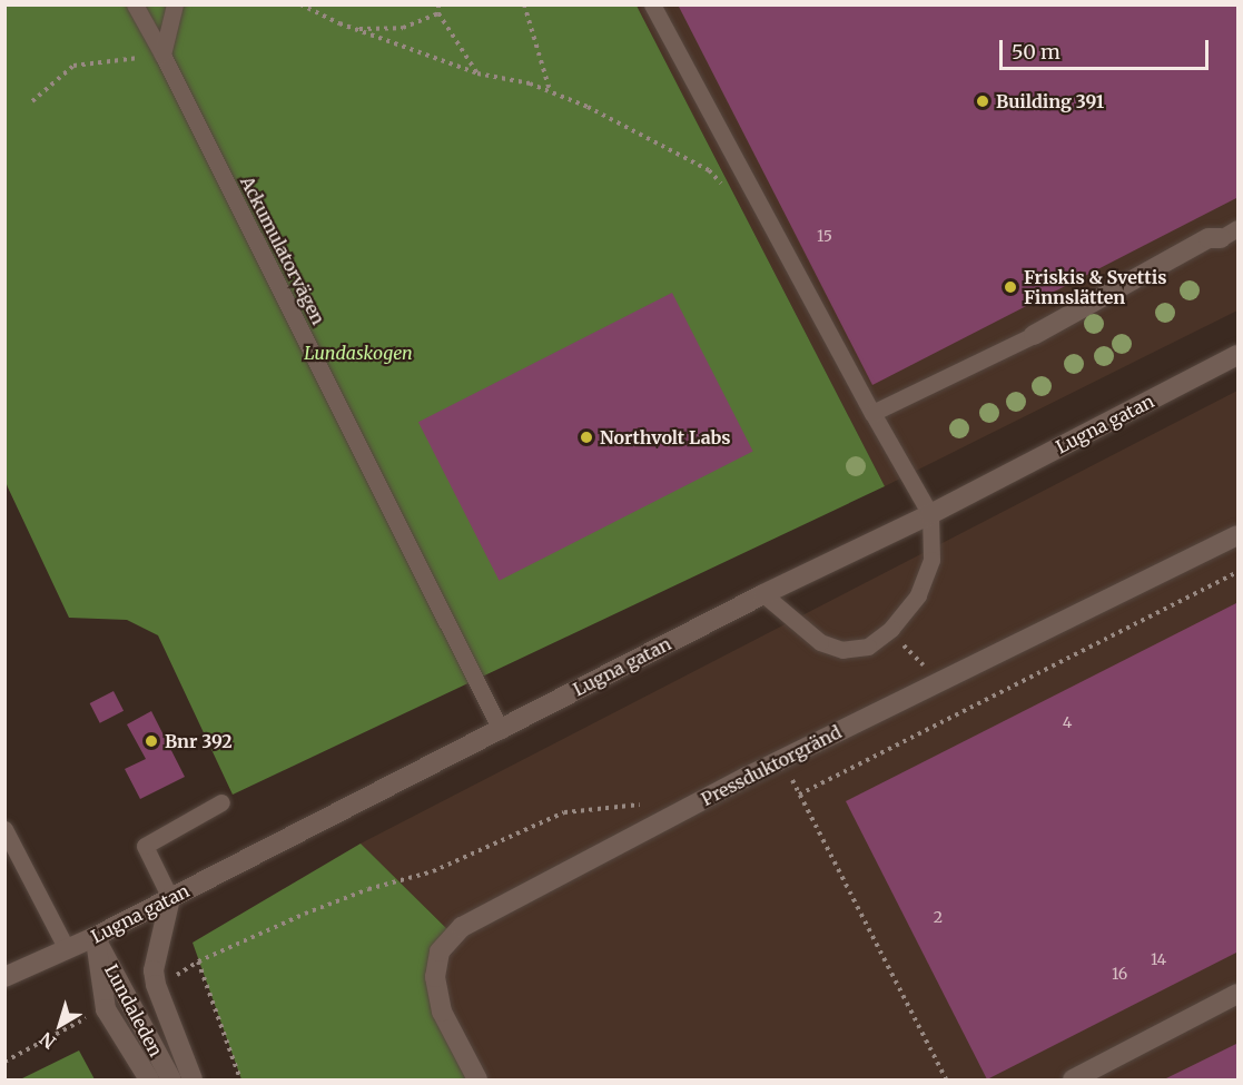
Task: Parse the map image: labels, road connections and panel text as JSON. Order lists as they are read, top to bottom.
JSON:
{
  "streets": {
    "main road": ["Lugna gatan", "Pressduktorgränd", "Lundaleden"],
    "lane": ["Ackumulatorvägen"]
  },
  "crossings": [
    ["Ackumulatorvägen", "Lugna gatan"],
    ["Lugna gatan", "Lundaleden"]
  ],
  "parks": ["Lundaskogen"],
  "places": [
    "Building 391",
    "Friskis & Svettis Finnslätten",
    "Northvolt Labs",
    "Bnr 392"
  ],
  "house_numbers": [
    "15",
    "4",
    "2",
    "14",
    "16"
  ],
  "scale_bar": "50 m",
  "north": "bottom left"
}
